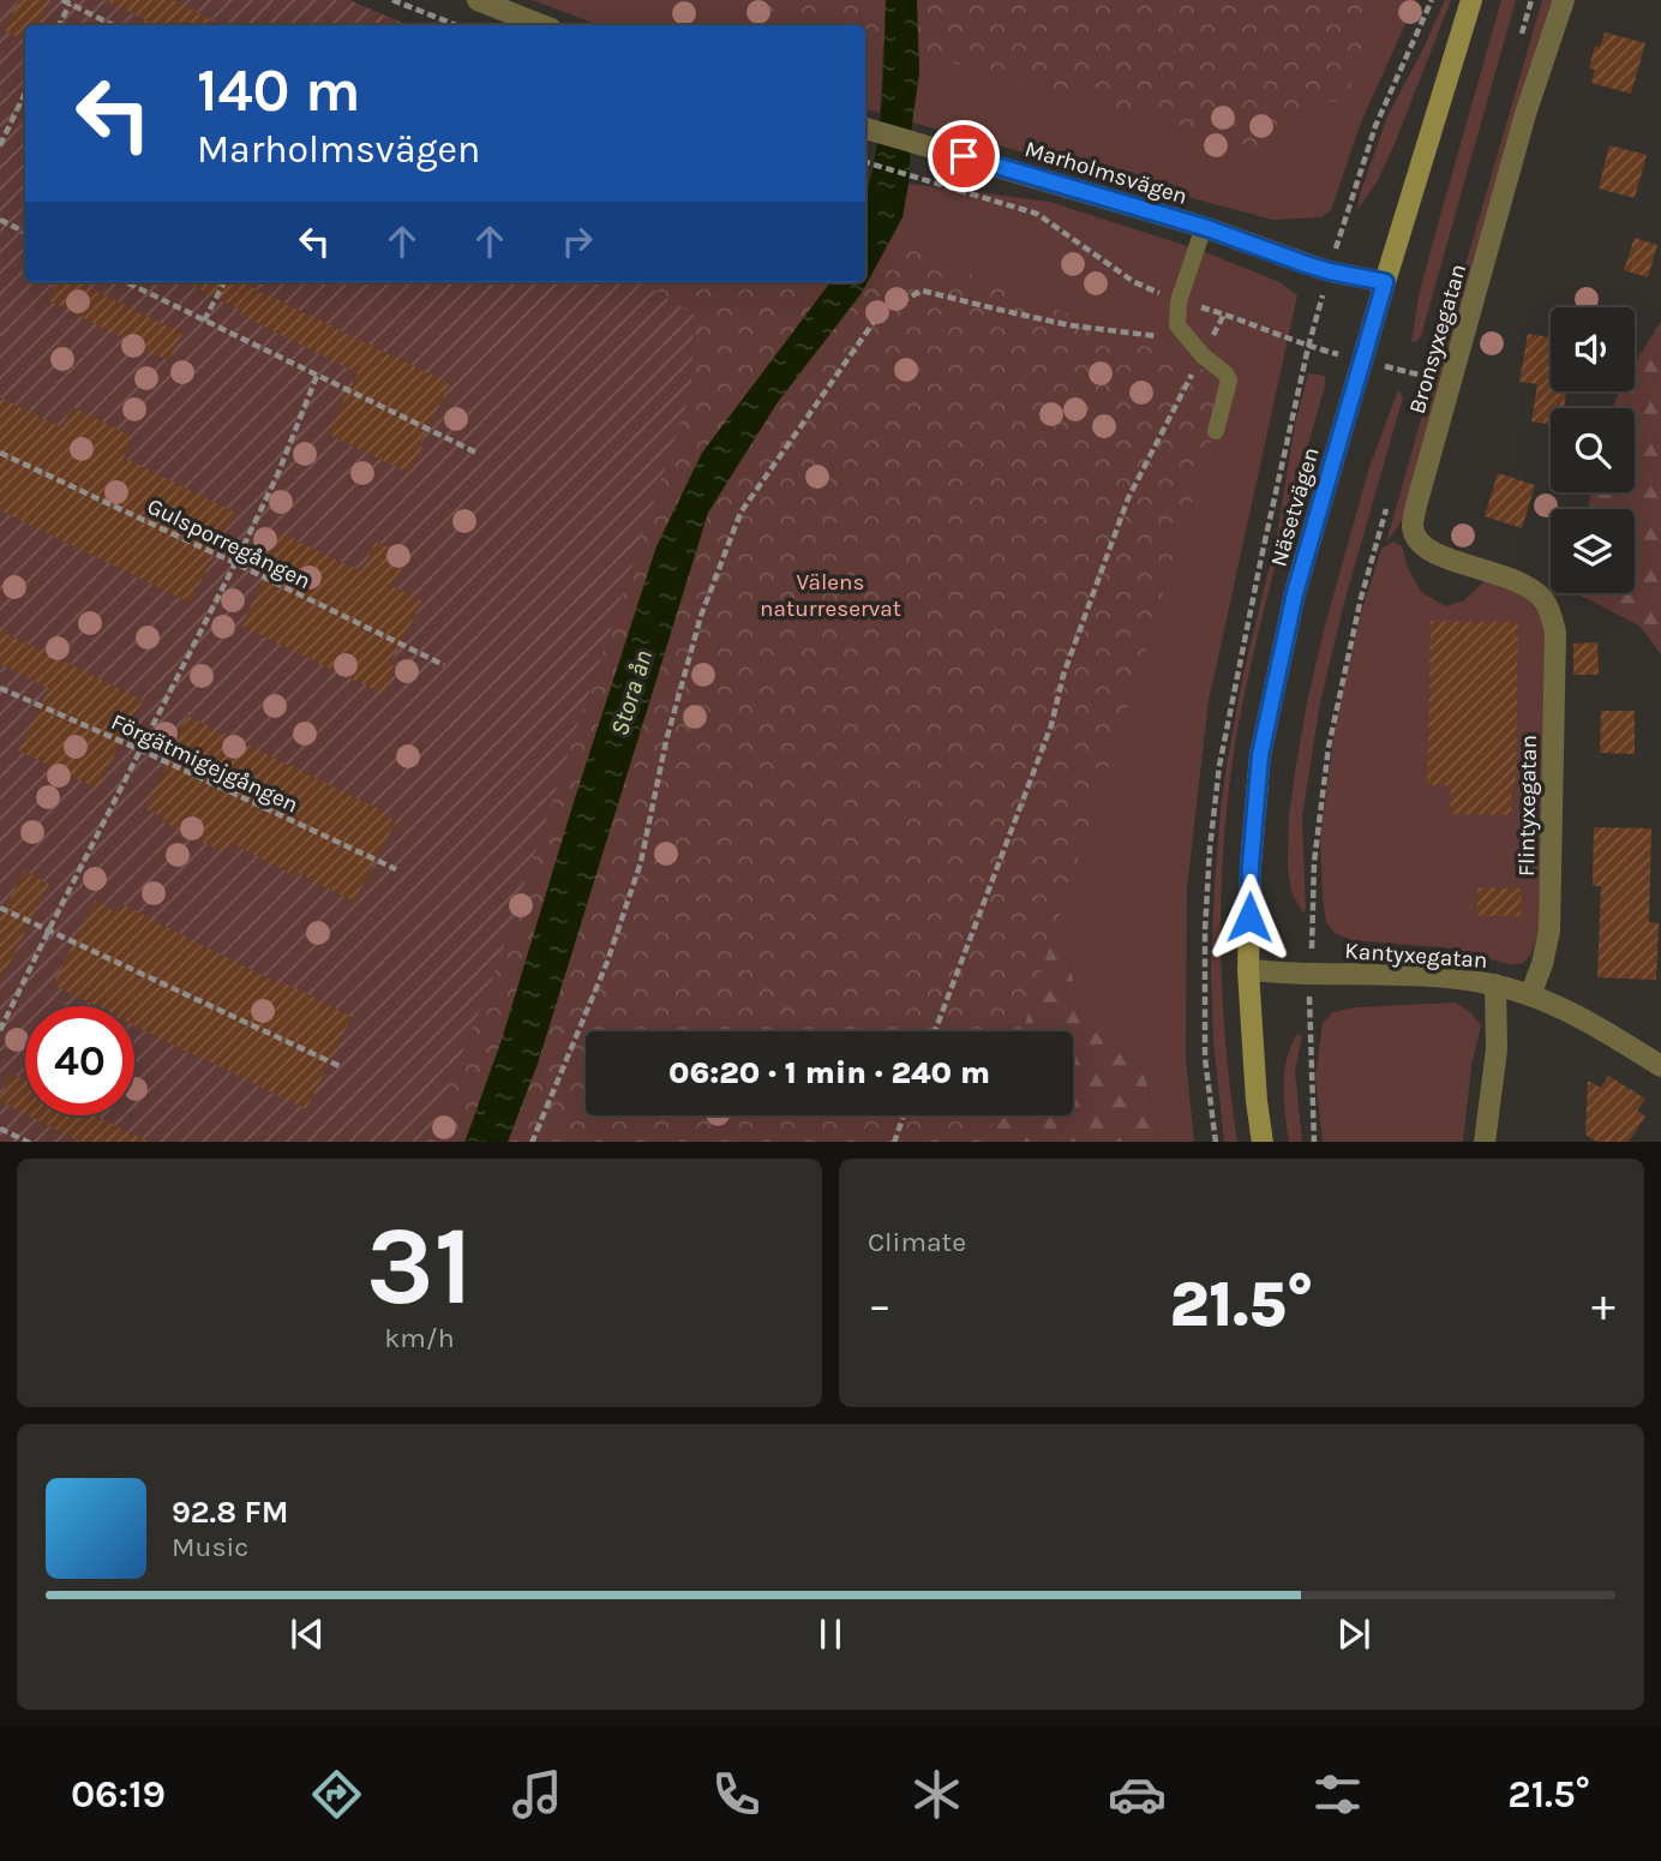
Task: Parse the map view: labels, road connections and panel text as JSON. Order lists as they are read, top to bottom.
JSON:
{
  "streets": {
    "street": [
      "Marholmsvägen",
      "Bronsyxegatan",
      "Näsetvägen",
      "Flintyxegatan",
      "Kantyxegatan"
    ],
    "path": ["Gulsporregången", "Förgätmigejgången"]
  },
  "crossings": [
    ["Marholmsvägen", "Näsetvägen"],
    ["Bronsyxegatan", "Flintyxegatan"],
    ["Näsetvägen", "Kantyxegatan"],
    ["Flintyxegatan", "Kantyxegatan"]
  ],
  "water": ["Stora ån"],
  "parks": ["Välens naturreservat"],
  "page": {
    "turn": ["140 m", "Marholmsvägen"],
    "limit": "40",
    "trip": "06:20 · 1 min · 240 m",
    "tile": [
      ["31", "km/h"],
      "Climate"
    ],
    "heat": ["−", "21.5°", "+"],
    "song": ["92.8 FM", "Music"],
    "tabs": ["06:19", "21.5°"]
  }
}
